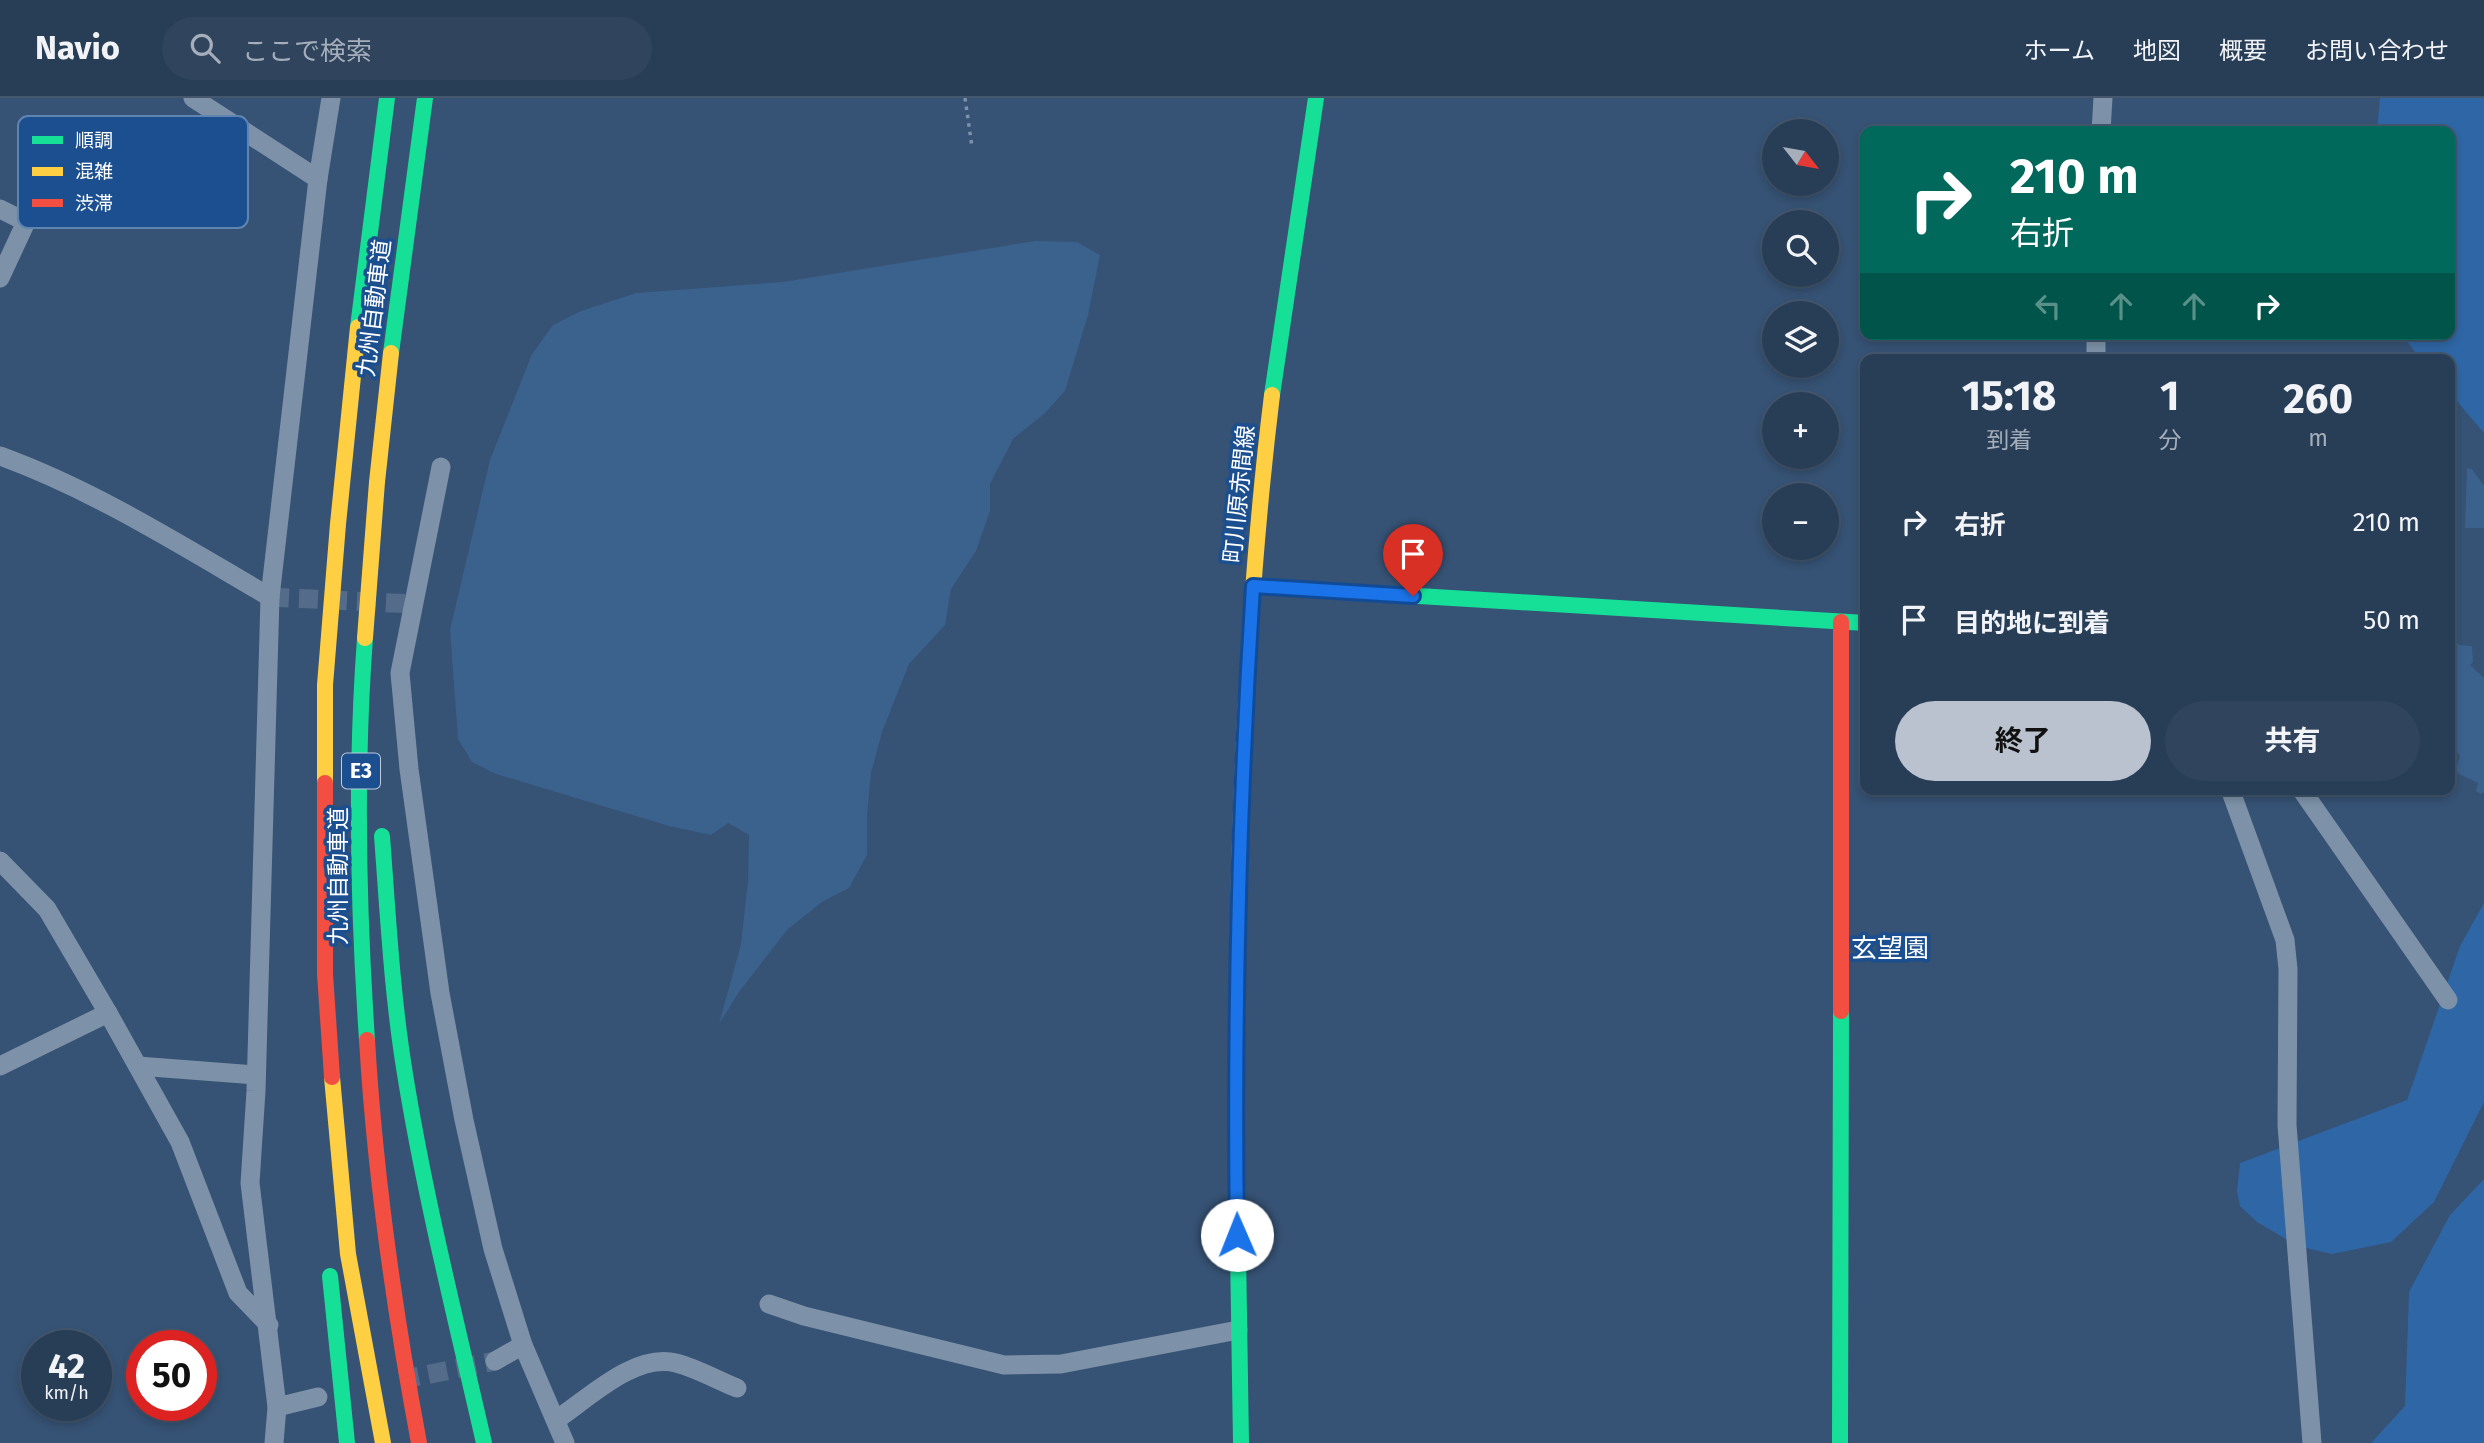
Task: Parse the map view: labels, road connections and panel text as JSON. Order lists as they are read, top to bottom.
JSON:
{
  "streets": {
    "main road": ["九州自動車道", "町川原赤間線", "E3"]
  },
  "districts": ["玄望園"],
  "legend": ["順調", "混雑", "渋滞"],
  "north": "bottom right",
  "page": {
    "header": "Navio",
    "search": "ここで検索",
    "nav": [
      "ホーム",
      "地図",
      "概要",
      "お問い合わせ"
    ],
    "map_buttons": ["+", "−"],
    "turn": ["210 m", "右折"],
    "eta": [
      "15:18",
      "到着",
      "1",
      "分",
      "260",
      "m"
    ],
    "list": [
      {
        "name": "右折",
        "value": "210 m"
      },
      {
        "name": "目的地に到着",
        "value": "50 m"
      }
    ],
    "buttons": ["終了", "共有"],
    "speed": "42 km/h",
    "limit": "50"
  }
}
